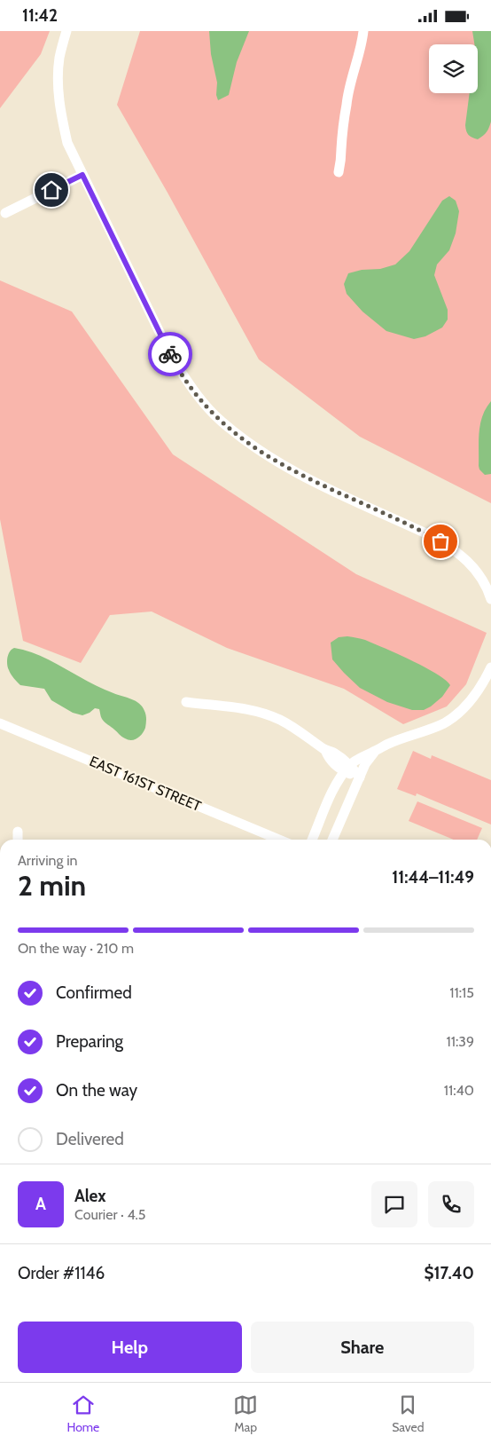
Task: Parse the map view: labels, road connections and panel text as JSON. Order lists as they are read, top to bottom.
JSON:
{
  "streets": {
    "street": ["EAST 161ST STREET"]
  },
  "page": {
    "status": "11:42",
    "heading": ["2 min", "Arriving in", "11:44–11:49"],
    "panel": [
      "Alex",
      "Courier · 4.5",
      "Order #1146",
      "$17.40"
    ],
    "bar": "On the way · 210 m",
    "list": [
      ["Confirmed", "11:15"],
      ["Preparing", "11:39"],
      ["On the way", "11:40"],
      "Delivered"
    ],
    "round": "A",
    "buttons": ["Help", "Share"],
    "tabs": ["Home", "Map", "Saved"]
  }
}
